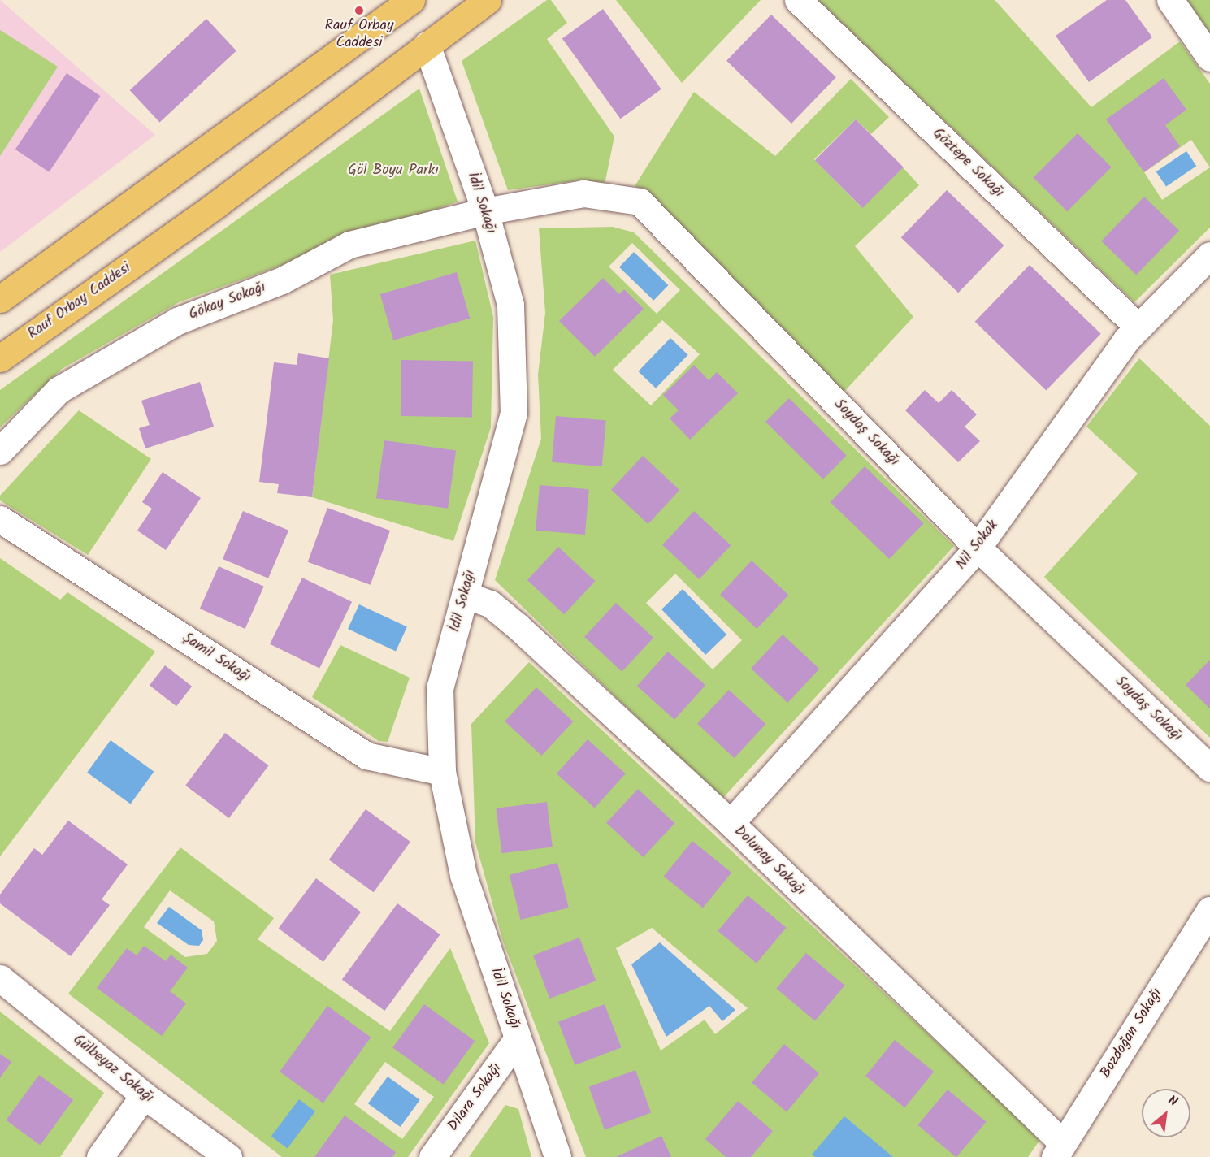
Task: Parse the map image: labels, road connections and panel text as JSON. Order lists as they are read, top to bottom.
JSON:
{
  "streets": {
    "main road": ["Rauf Orbay Caddesi"],
    "street": [
      "Göztepe Sokağı",
      "İdil Sokağı",
      "Gökay Sokağı",
      "Soydaş Sokağı",
      "Nil Sokak",
      "Şamil Sokağı",
      "Dolunay Sokağı",
      "Bozdoğan Sokağı",
      "Gülbeyaz Sokağı",
      "Dilara Sokağı"
    ]
  },
  "crossings": [
    ["Göztepe Sokağı", "Nil Sokak"],
    ["İdil Sokağı", "Rauf Orbay Caddesi"],
    ["İdil Sokağı", "Gökay Sokağı"],
    ["İdil Sokağı", "Soydaş Sokağı"],
    ["İdil Sokağı", "Şamil Sokağı"],
    ["İdil Sokağı", "Dolunay Sokağı"],
    ["İdil Sokağı", "Dilara Sokağı"],
    ["Gökay Sokağı", "Soydaş Sokağı"],
    ["Soydaş Sokağı", "Nil Sokak"],
    ["Nil Sokak", "Dolunay Sokağı"],
    ["Dolunay Sokağı", "Bozdoğan Sokağı"]
  ],
  "parks": ["Göl Boyu Parkı"],
  "places": ["Rauf Orbay Caddesi"],
  "north": "top right"
}
